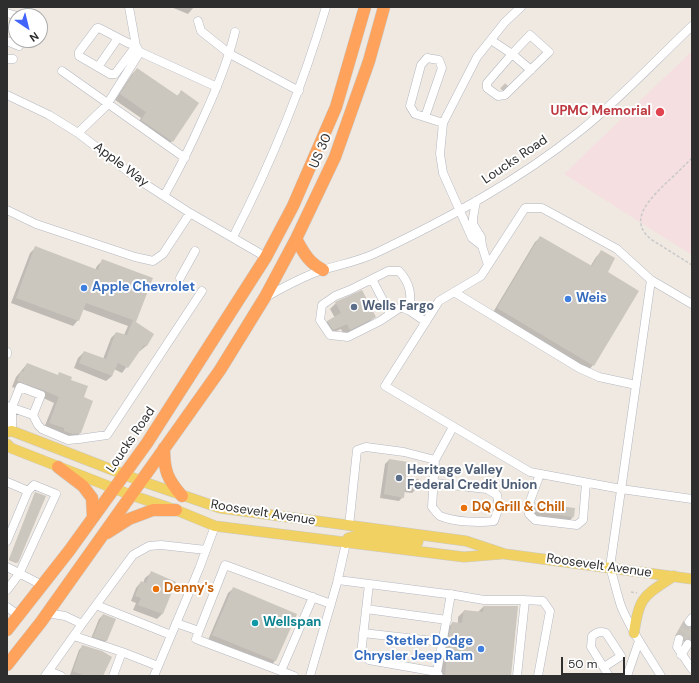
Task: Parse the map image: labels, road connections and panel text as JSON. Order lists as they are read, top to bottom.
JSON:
{
  "streets": {
    "highway": ["US 30", "Loucks Road"],
    "main road": ["Roosevelt Avenue"],
    "street": ["Apple Way"]
  },
  "crossings": [
    ["US 30", "Loucks Road"],
    ["US 30", "Apple Way"],
    ["US 30", "Roosevelt Avenue"],
    ["Loucks Road", "Apple Way"],
    ["Loucks Road", "Roosevelt Avenue"]
  ],
  "places": [
    "UPMC Memorial",
    "Apple Chevrolet",
    "Weis",
    "Wells Fargo",
    "Heritage Valley Federal Credit Union",
    "DQ Grill & Chill",
    "Denny's",
    "Wellspan",
    "Stetler Dodge Chrysler Jeep Ram"
  ],
  "scale_bar": "50 m",
  "north": "bottom right"
}
